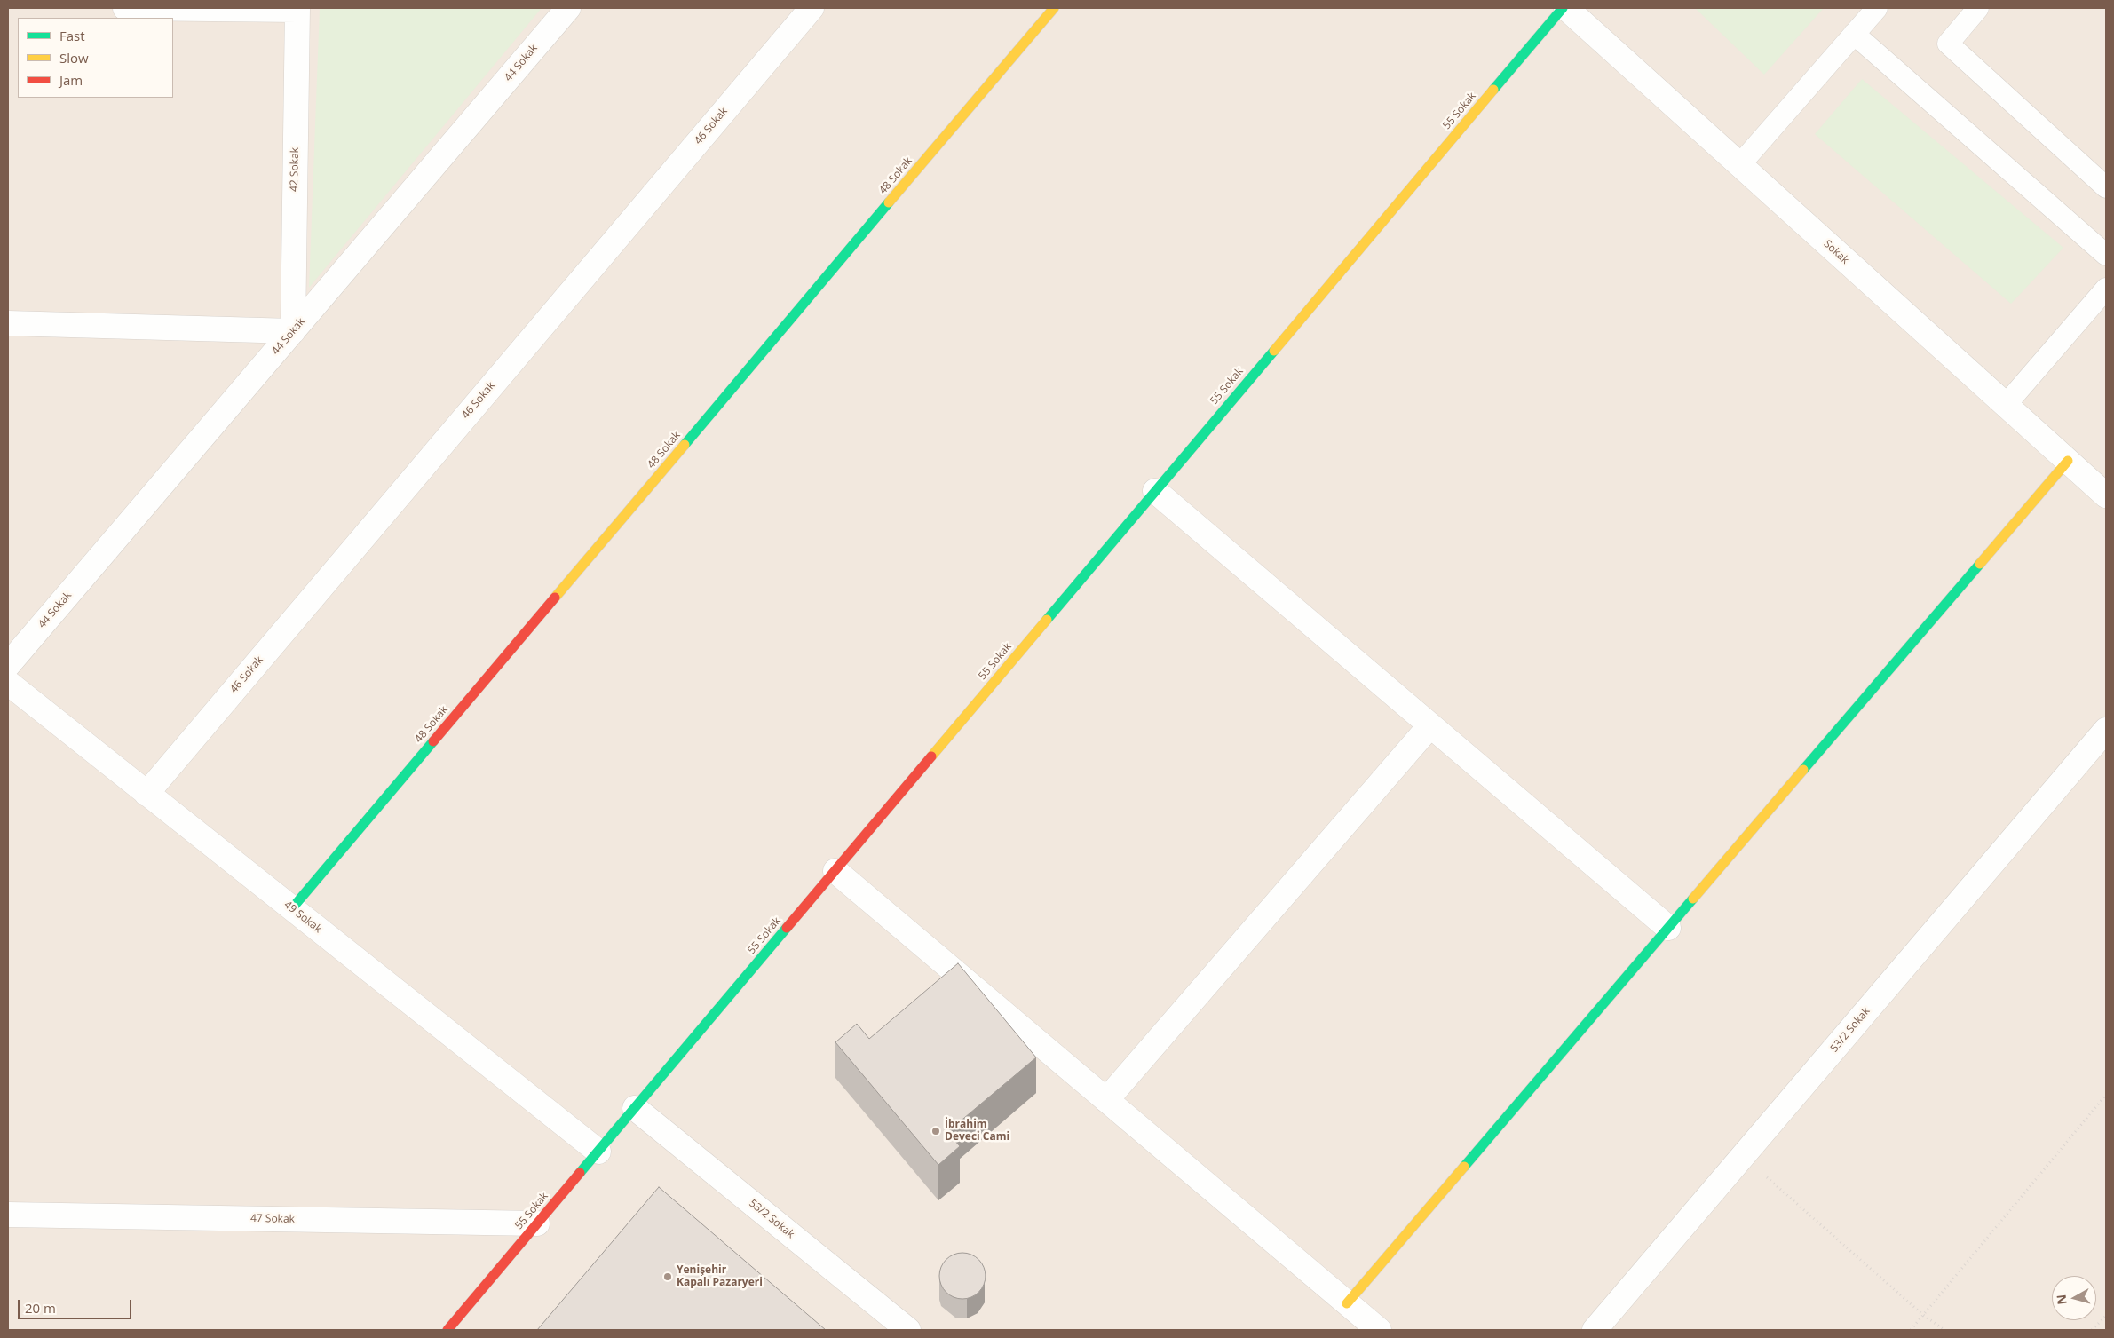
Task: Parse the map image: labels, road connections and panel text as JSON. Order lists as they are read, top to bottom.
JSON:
{
  "streets": {
    "street": [
      "44 Sokak",
      "55 Sokak",
      "46 Sokak",
      "42 Sokak",
      "48 Sokak",
      "Sokak",
      "49 Sokak",
      "53/2 Sokak",
      "47 Sokak"
    ]
  },
  "crossings": [
    ["44 Sokak", "42 Sokak"],
    ["55 Sokak", "49 Sokak"],
    ["55 Sokak", "53/2 Sokak"],
    ["55 Sokak", "47 Sokak"],
    ["46 Sokak", "49 Sokak"],
    ["48 Sokak", "49 Sokak"]
  ],
  "places": ["İbrahim Deveci Cami", "Yenişehir Kapalı Pazaryeri"],
  "legend": ["Fast", "Slow", "Jam"],
  "scale_bar": "20 m",
  "north": "left"
}
